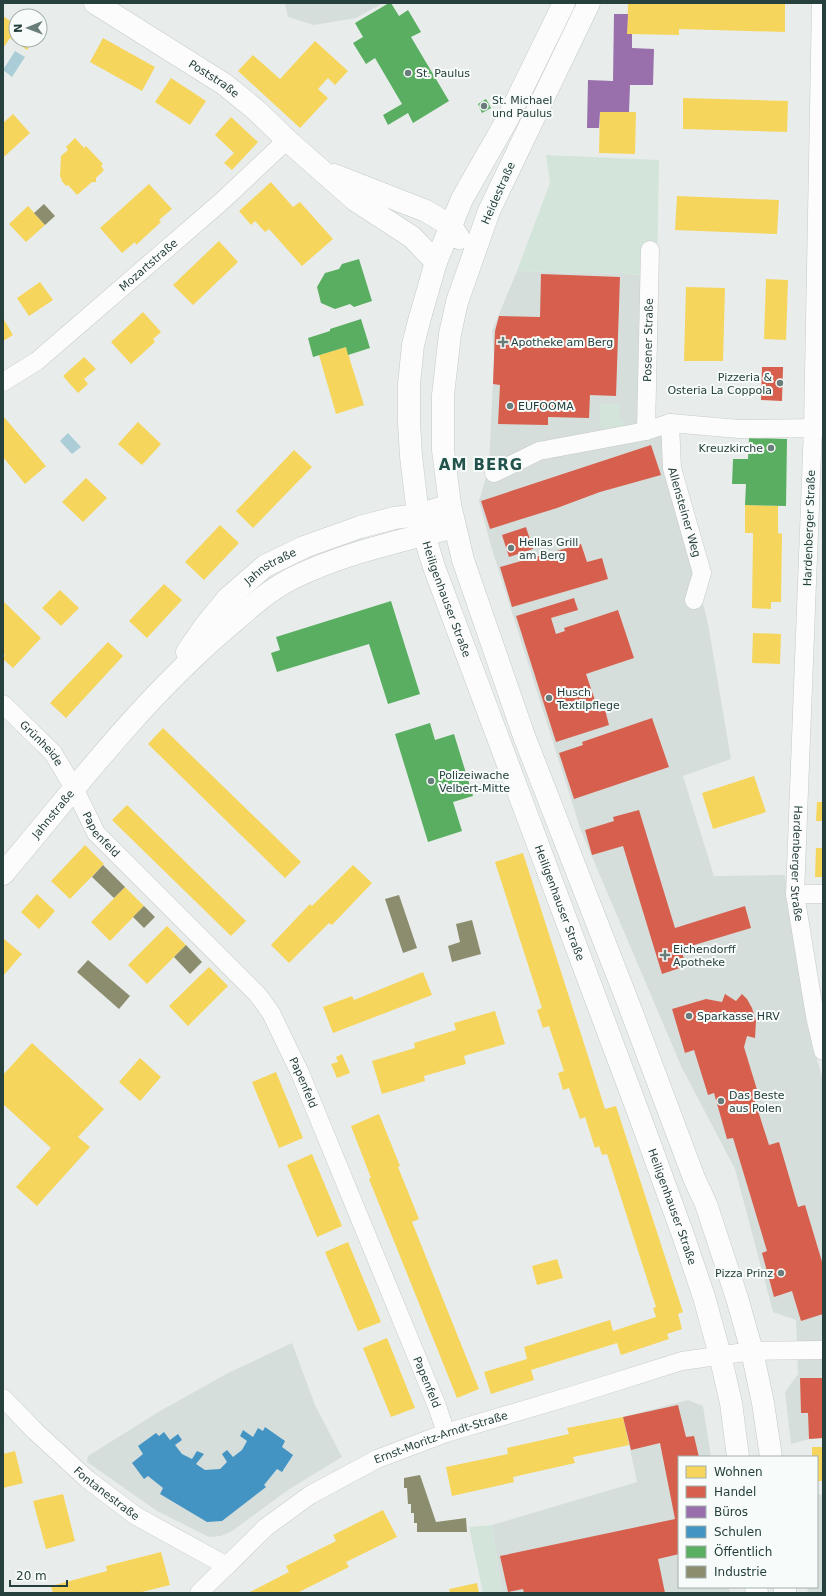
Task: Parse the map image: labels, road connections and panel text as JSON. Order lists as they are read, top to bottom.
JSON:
{
  "streets": {
    "main road": [
      "Poststraße",
      "Heidestraße",
      "Jahnstraße",
      "Heiligenhauser Straße"
    ],
    "street": [
      "Mozartstraße",
      "Posener Straße",
      "Allensteiner Weg",
      "Hardenberger Straße",
      "Grünheide",
      "Papenfeld",
      "Ernst-Moritz-Arndt-Straße",
      "Fontanestraße"
    ]
  },
  "crossings": [
    ["Poststraße", "Mozartstraße"],
    ["Poststraße", "Heiligenhauser Straße"],
    ["Jahnstraße", "Heiligenhauser Straße"],
    ["Jahnstraße", "Grünheide"],
    ["Jahnstraße", "Papenfeld"],
    ["Heiligenhauser Straße", "Ernst-Moritz-Arndt-Straße"],
    ["Grünheide", "Papenfeld"],
    ["Papenfeld", "Ernst-Moritz-Arndt-Straße"],
    ["Ernst-Moritz-Arndt-Straße", "Fontanestraße"]
  ],
  "districts": ["AM BERG"],
  "places": {
    "other": [
      "St. Paulus",
      "St. Michael und Paulus",
      "Pizzeria & Osteria La Coppola",
      "EUFOOMA",
      "Kreuzkirche",
      "Hellas Grill am Berg",
      "Husch Textilpflege",
      "Polizeiwache Velbert-Mitte",
      "Sparkasse HRV",
      "Das Beste aus Polen",
      "Pizza Prinz"
    ],
    "health": ["Apotheke am Berg", "Eichendorff Apotheke"]
  },
  "legend": [
    "Wohnen",
    "Handel",
    "Büros",
    "Schulen",
    "Öffentlich",
    "Industrie"
  ],
  "scale_bar": "20 m",
  "north": "left"
}
